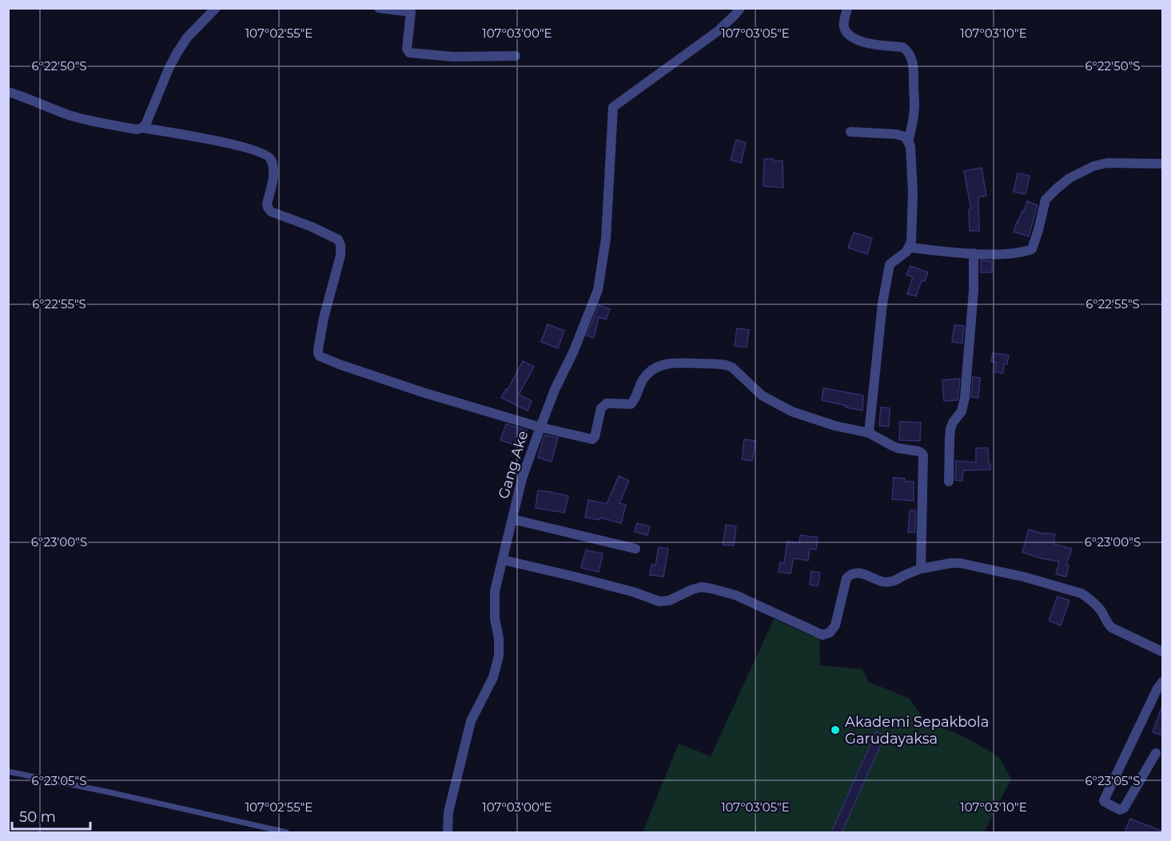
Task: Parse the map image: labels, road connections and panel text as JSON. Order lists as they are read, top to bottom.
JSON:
{
  "streets": {
    "street": ["Gang Ake"]
  },
  "places": ["Akademi Sepakbola Garudayaksa"],
  "scale_bar": "50 m",
  "coordinates": [
    "107°02'55\"E",
    "107°03'00\"E",
    "107°03'05\"E",
    "107°03'10\"E",
    "6°22'50\"S",
    "6°22'55\"S",
    "6°23'00\"S",
    "6°23'05\"S"
  ]
}
